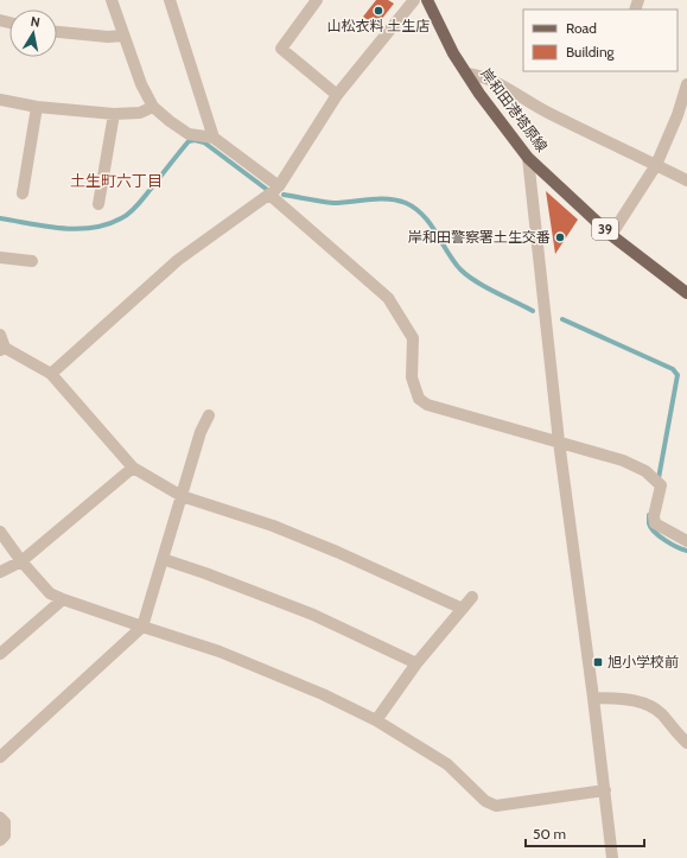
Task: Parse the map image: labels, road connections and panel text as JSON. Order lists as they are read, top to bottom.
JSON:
{
  "streets": {
    "main road": ["岸和田港塔原線", "39"]
  },
  "districts": ["土生町六丁目"],
  "places": {
    "other": ["山松衣料 土生店", "岸和田警察署土生交番"],
    "transit": ["旭小学校前"]
  },
  "legend": ["Road", "Building"],
  "scale_bar": "50 m",
  "north": "top"
}
